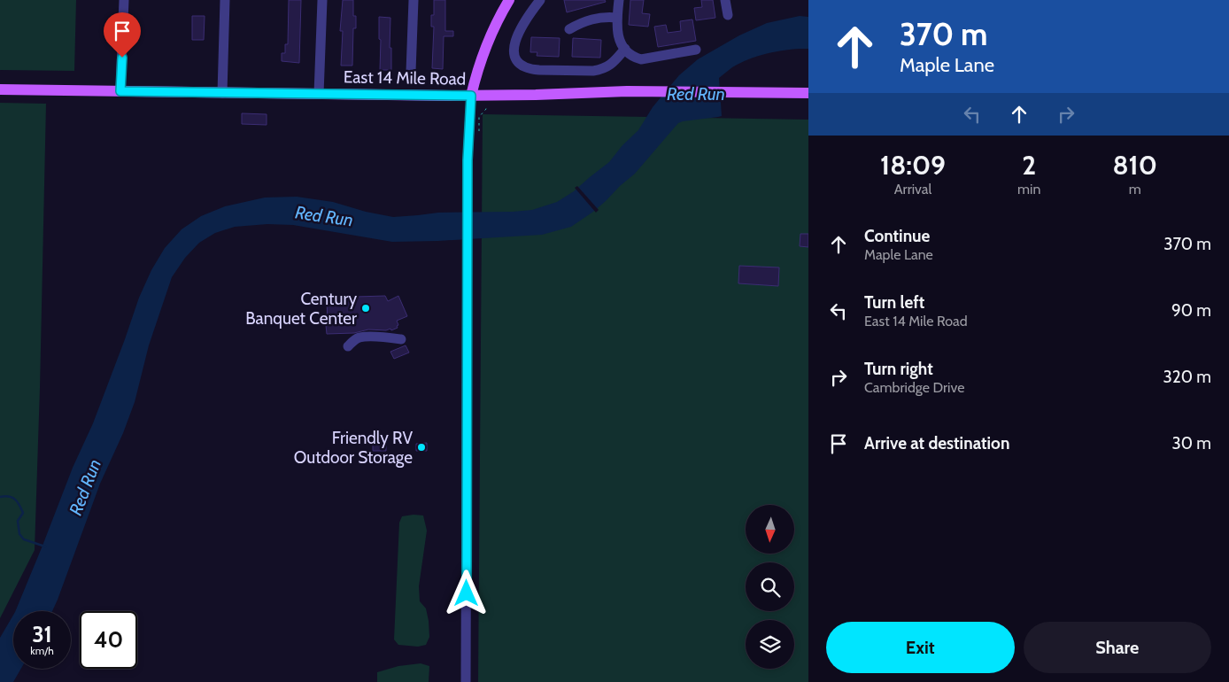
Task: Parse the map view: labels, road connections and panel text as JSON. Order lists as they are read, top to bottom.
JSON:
{
  "streets": {
    "main road": ["East 14 Mile Road"]
  },
  "water": ["Red Run"],
  "places": ["Century Banquet Center", "Friendly RV Outdoor Storage"],
  "north": "bottom",
  "page": {
    "turn": ["370 m", "Maple Lane"],
    "eta": [
      "18:09",
      "Arrival",
      "2",
      "min",
      "810",
      "m"
    ],
    "list": [
      {
        "name": "Continue",
        "note": "Maple Lane",
        "value": "370 m"
      },
      {
        "name": "Turn left",
        "note": "East 14 Mile Road",
        "value": "90 m"
      },
      {
        "name": "Turn right",
        "note": "Cambridge Drive",
        "value": "320 m"
      },
      {
        "name": "Arrive at destination",
        "value": "30 m"
      }
    ],
    "speed": "31 km/h",
    "limit": "40",
    "buttons": ["Exit", "Share"]
  }
}
